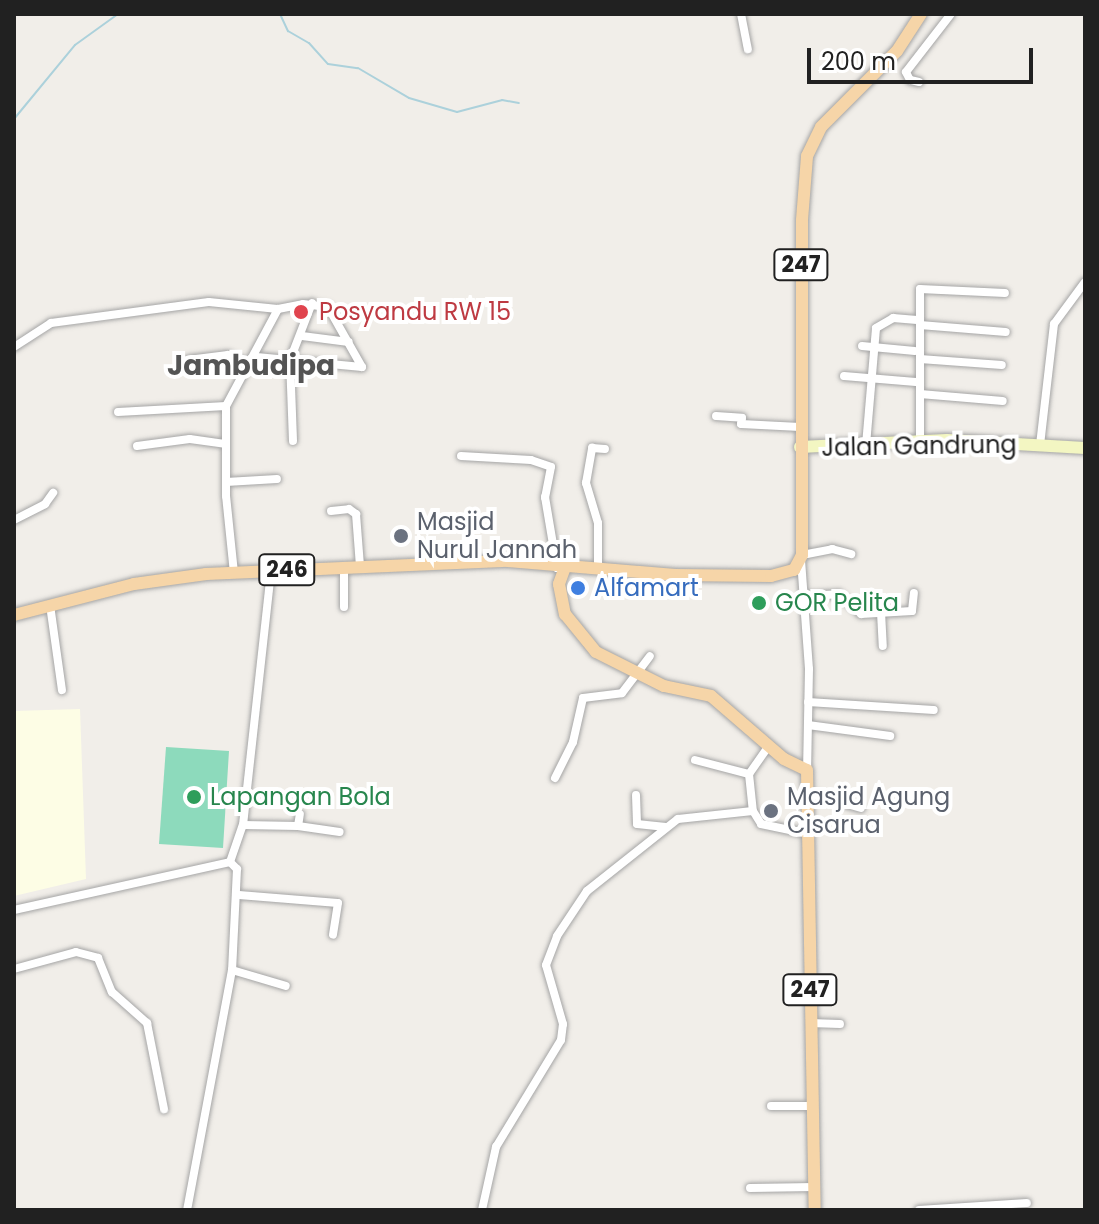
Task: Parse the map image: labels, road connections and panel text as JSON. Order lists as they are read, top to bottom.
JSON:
{
  "streets": {
    "main road": ["247", "246"],
    "street": ["Jalan Gandrung"]
  },
  "crossings": [
    ["247", "Jalan Gandrung"]
  ],
  "districts": ["Jambudipa"],
  "places": [
    "Posyandu RW 15",
    "Masjid Nurul Jannah",
    "Alfamart",
    "GOR Pelita",
    "Lapangan Bola",
    "Masjid Agung Cisarua"
  ],
  "scale_bar": "200 m"
}
